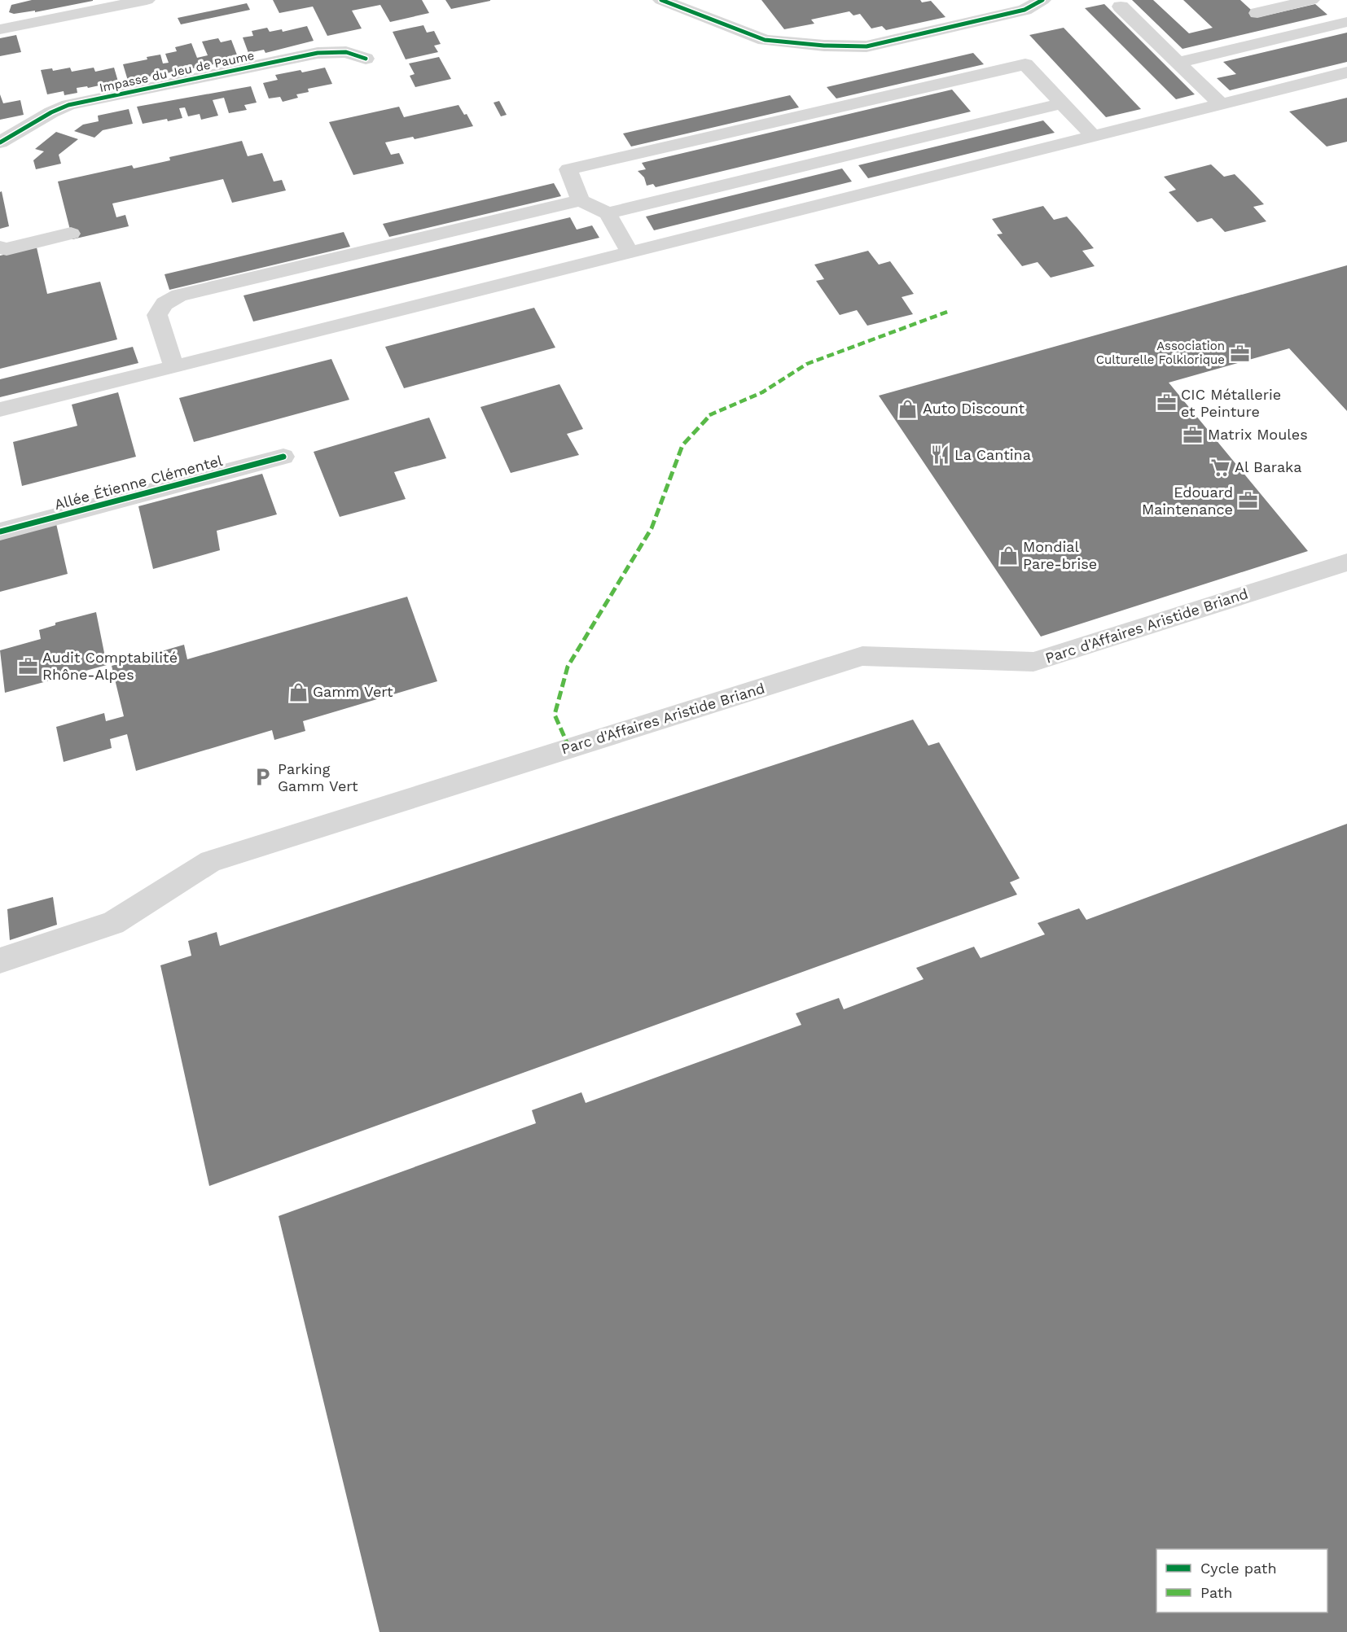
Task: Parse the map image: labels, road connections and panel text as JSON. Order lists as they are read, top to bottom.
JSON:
{
  "streets": {
    "street": ["Impasse du Jeu de Paume", "Allée Étienne Clémentel", "Parc d'Affaires Aristide Briand"]
  },
  "places": {
    "office": [
      "Association Culturelle Folklorique",
      "CIC Métallerie et Peinture",
      "Matrix Moules",
      "Edouard Maintenance",
      "Audit Comptabilité Rhône-Alpes"
    ],
    "shop": ["Auto Discount", "Mondial Pare-brise", "Gamm Vert"],
    "restaurant": ["La Cantina"],
    "supermarket": ["Al Baraka"],
    "parking": ["Parking Gamm Vert"]
  },
  "legend": ["Cycle path", "Path"]
}
